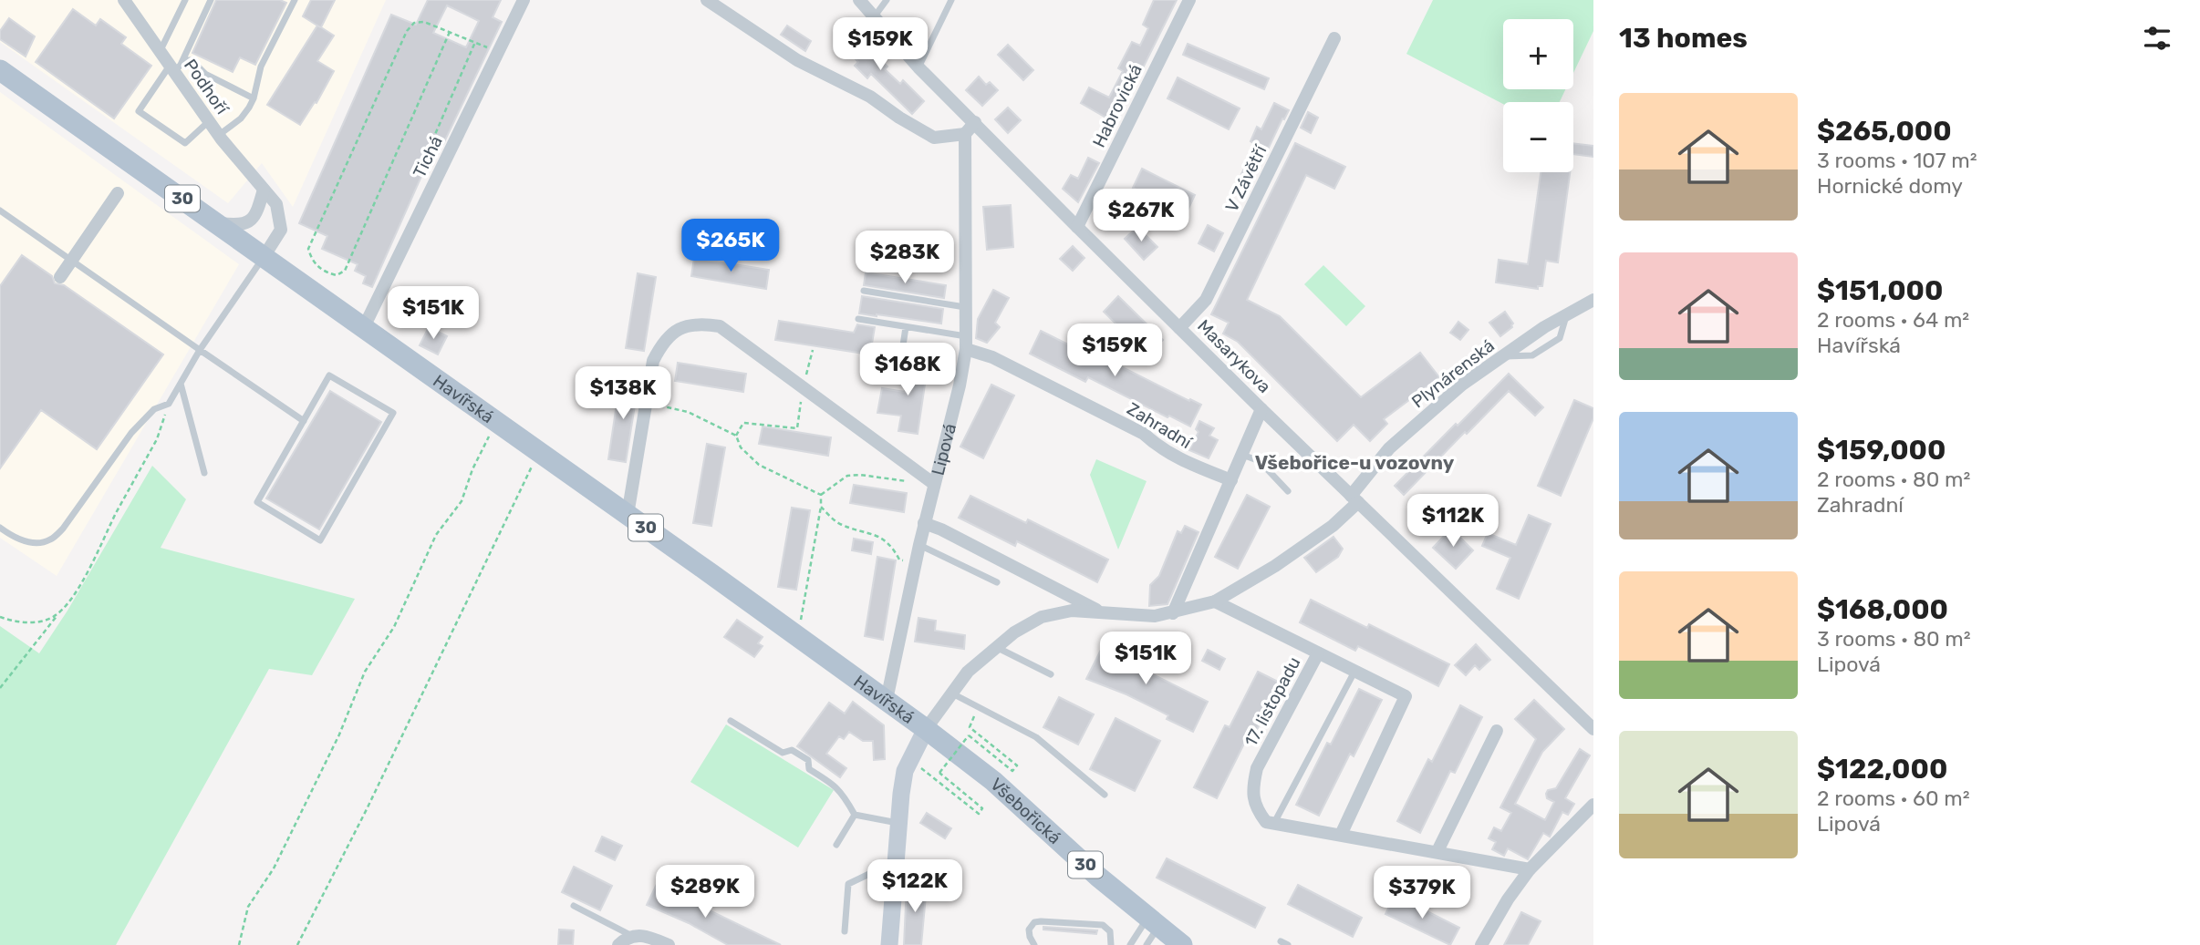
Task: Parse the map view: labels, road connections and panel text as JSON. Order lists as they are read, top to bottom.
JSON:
{
  "streets": {
    "main road": ["30", "Havířská", "Všebořická"],
    "street": [
      "Podhoří",
      "Habrovická",
      "Tichá",
      "V Závětří",
      "Masarykova",
      "Plynárenská",
      "Zahradní",
      "Lipová",
      "17. listopadu"
    ]
  },
  "crossings": [
    ["Podhoří", "Havířská"],
    ["Habrovická", "Masarykova"],
    ["Tichá", "Havířská"],
    ["V Závětří", "Masarykova"],
    ["Masarykova", "Plynárenská"],
    ["Plynárenská", "Havířská"],
    ["Plynárenská", "Lipová"],
    ["Plynárenská", "Všebořická"],
    ["Havířská", "Lipová"],
    ["Havířská", "Všebořická"],
    ["Zahradní", "Lipová"]
  ],
  "districts": ["Všebořice-u vozovny"],
  "page": {
    "heading": "13 homes",
    "price": [
      "$159K",
      "$267K",
      "$265K",
      "$283K",
      "$151K",
      "$159K",
      "$168K",
      "$138K",
      "$112K",
      "$151K",
      "$122K",
      "$289K",
      "$379K"
    ],
    "map_buttons": ["+", "−"],
    "list": [
      {
        "name": "$265,000",
        "note": "3 rooms · 107 m² · Hornické domy"
      },
      {
        "name": "$151,000",
        "note": "2 rooms · 64 m² · Havířská"
      },
      {
        "name": "$159,000",
        "note": "2 rooms · 80 m² · Zahradní"
      },
      {
        "name": "$168,000",
        "note": "3 rooms · 80 m² · Lipová"
      },
      {
        "name": "$122,000",
        "note": "2 rooms · 60 m² · Lipová"
      }
    ]
  }
}
